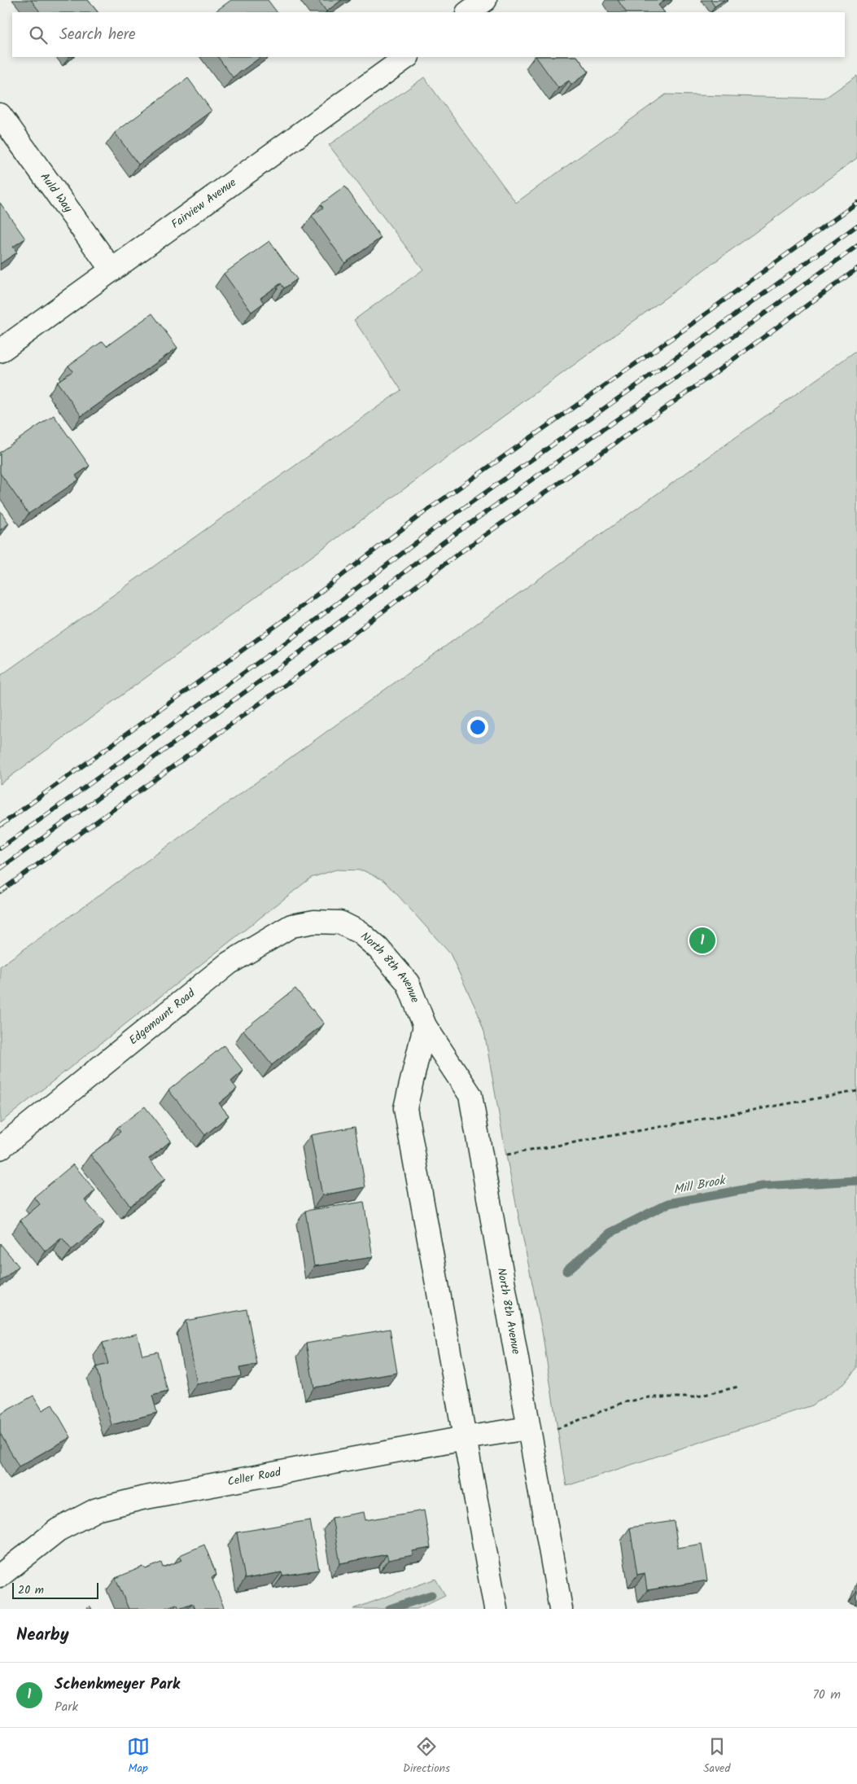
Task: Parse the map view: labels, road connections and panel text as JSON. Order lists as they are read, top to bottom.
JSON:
{
  "streets": {
    "street": [
      "Auld Way",
      "Fairview Avenue",
      "North 8th Avenue",
      "Edgemount Road",
      "Celler Road"
    ]
  },
  "crossings": [
    ["Auld Way", "Fairview Avenue"],
    ["North 8th Avenue", "Edgemount Road"],
    ["North 8th Avenue", "Celler Road"]
  ],
  "water": ["Mill Brook"],
  "scale_bar": "20 m",
  "page": {
    "search": "Search here",
    "pins": "1",
    "scale": "20 m",
    "heading": "Nearby",
    "list": [
      {
        "mark": "1",
        "name": "Schenkmeyer Park",
        "note": "Park",
        "value": "70 m"
      }
    ],
    "nav": ["Map", "Directions", "Saved"]
  }
}
